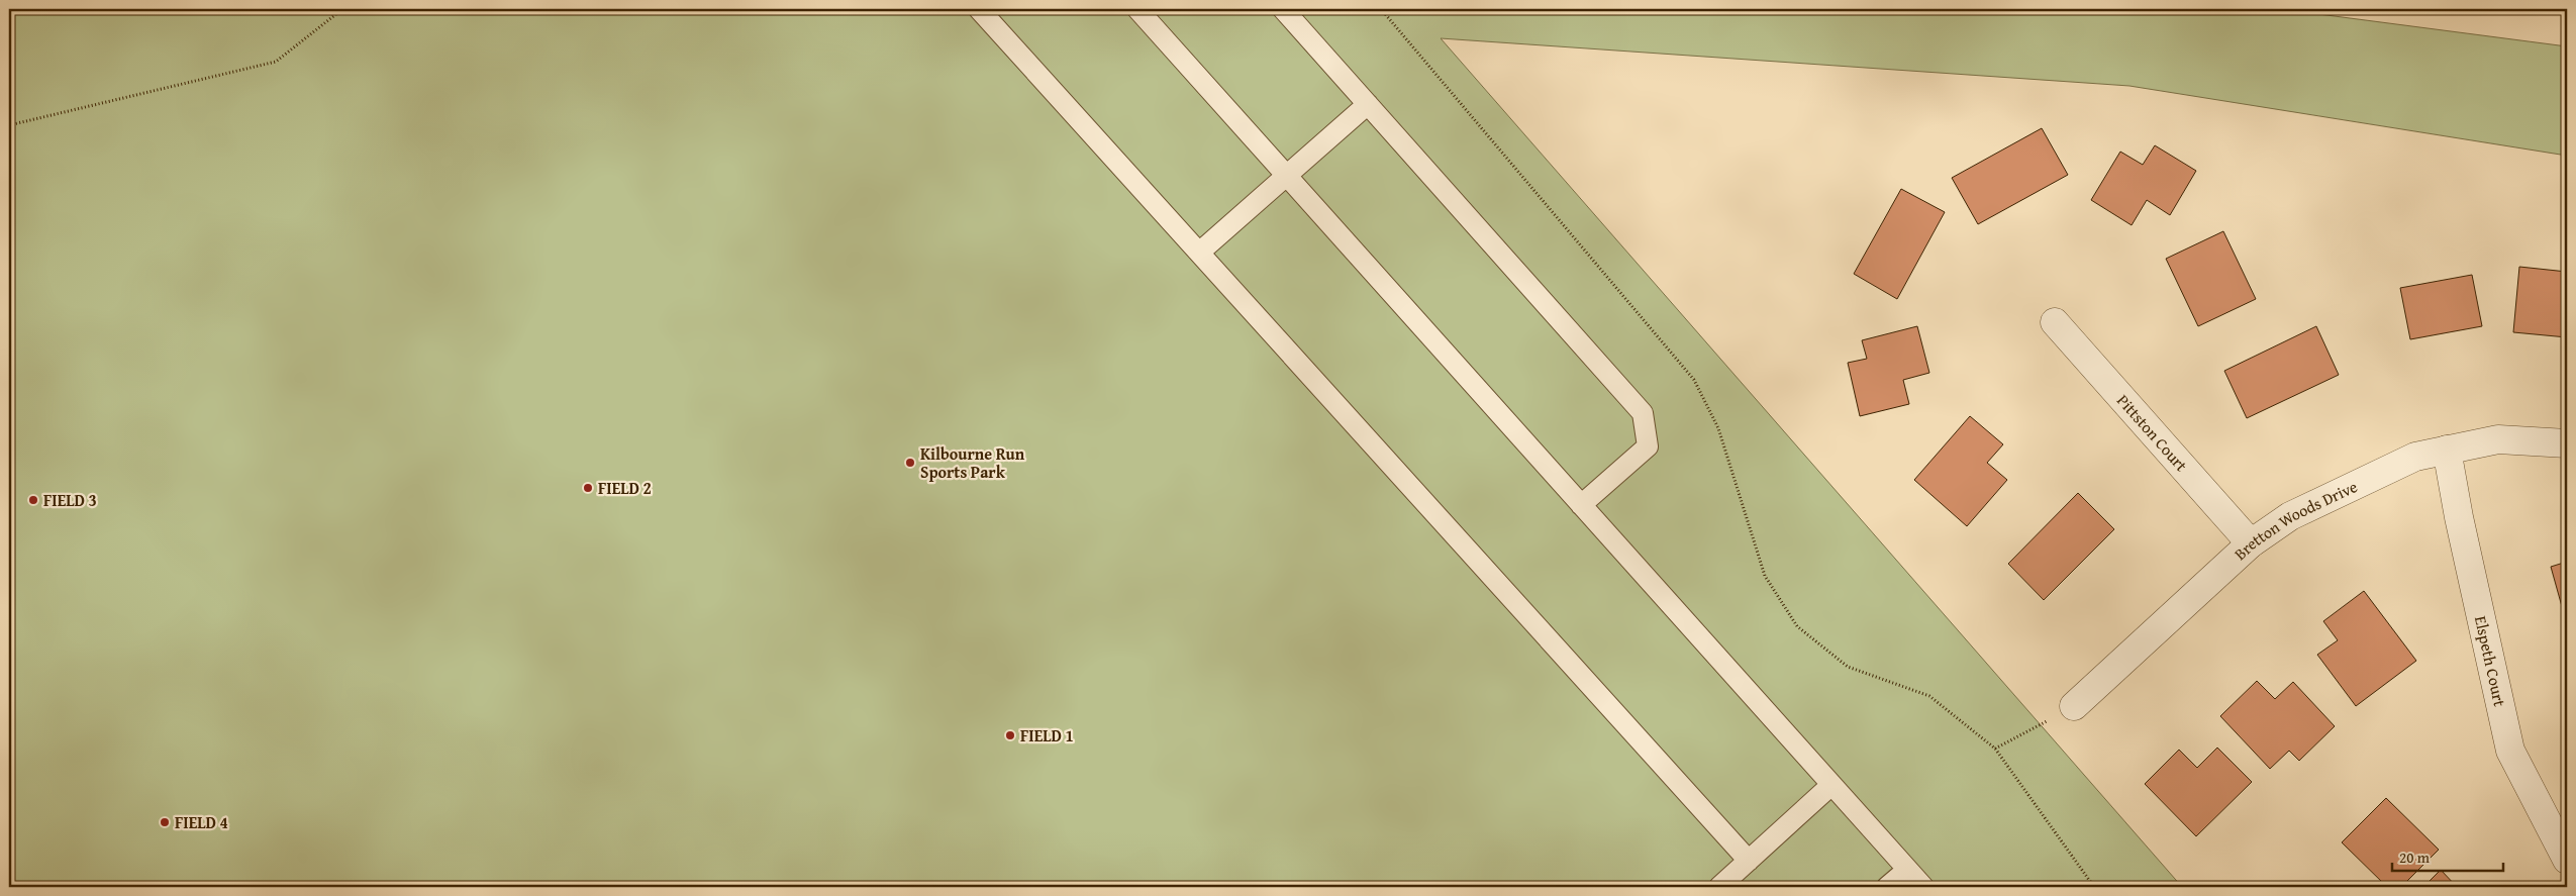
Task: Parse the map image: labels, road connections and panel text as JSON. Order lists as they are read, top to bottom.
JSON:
{
  "streets": {
    "street": ["Pittston Court", "Bretton Woods Drive", "Elspeth Court"]
  },
  "crossings": [
    ["Pittston Court", "Bretton Woods Drive"],
    ["Bretton Woods Drive", "Elspeth Court"]
  ],
  "places": [
    "Kilbourne Run Sports Park",
    "FIELD 2",
    "FIELD 3",
    "FIELD 1",
    "FIELD 4"
  ],
  "scale_bar": "20 m"
}
